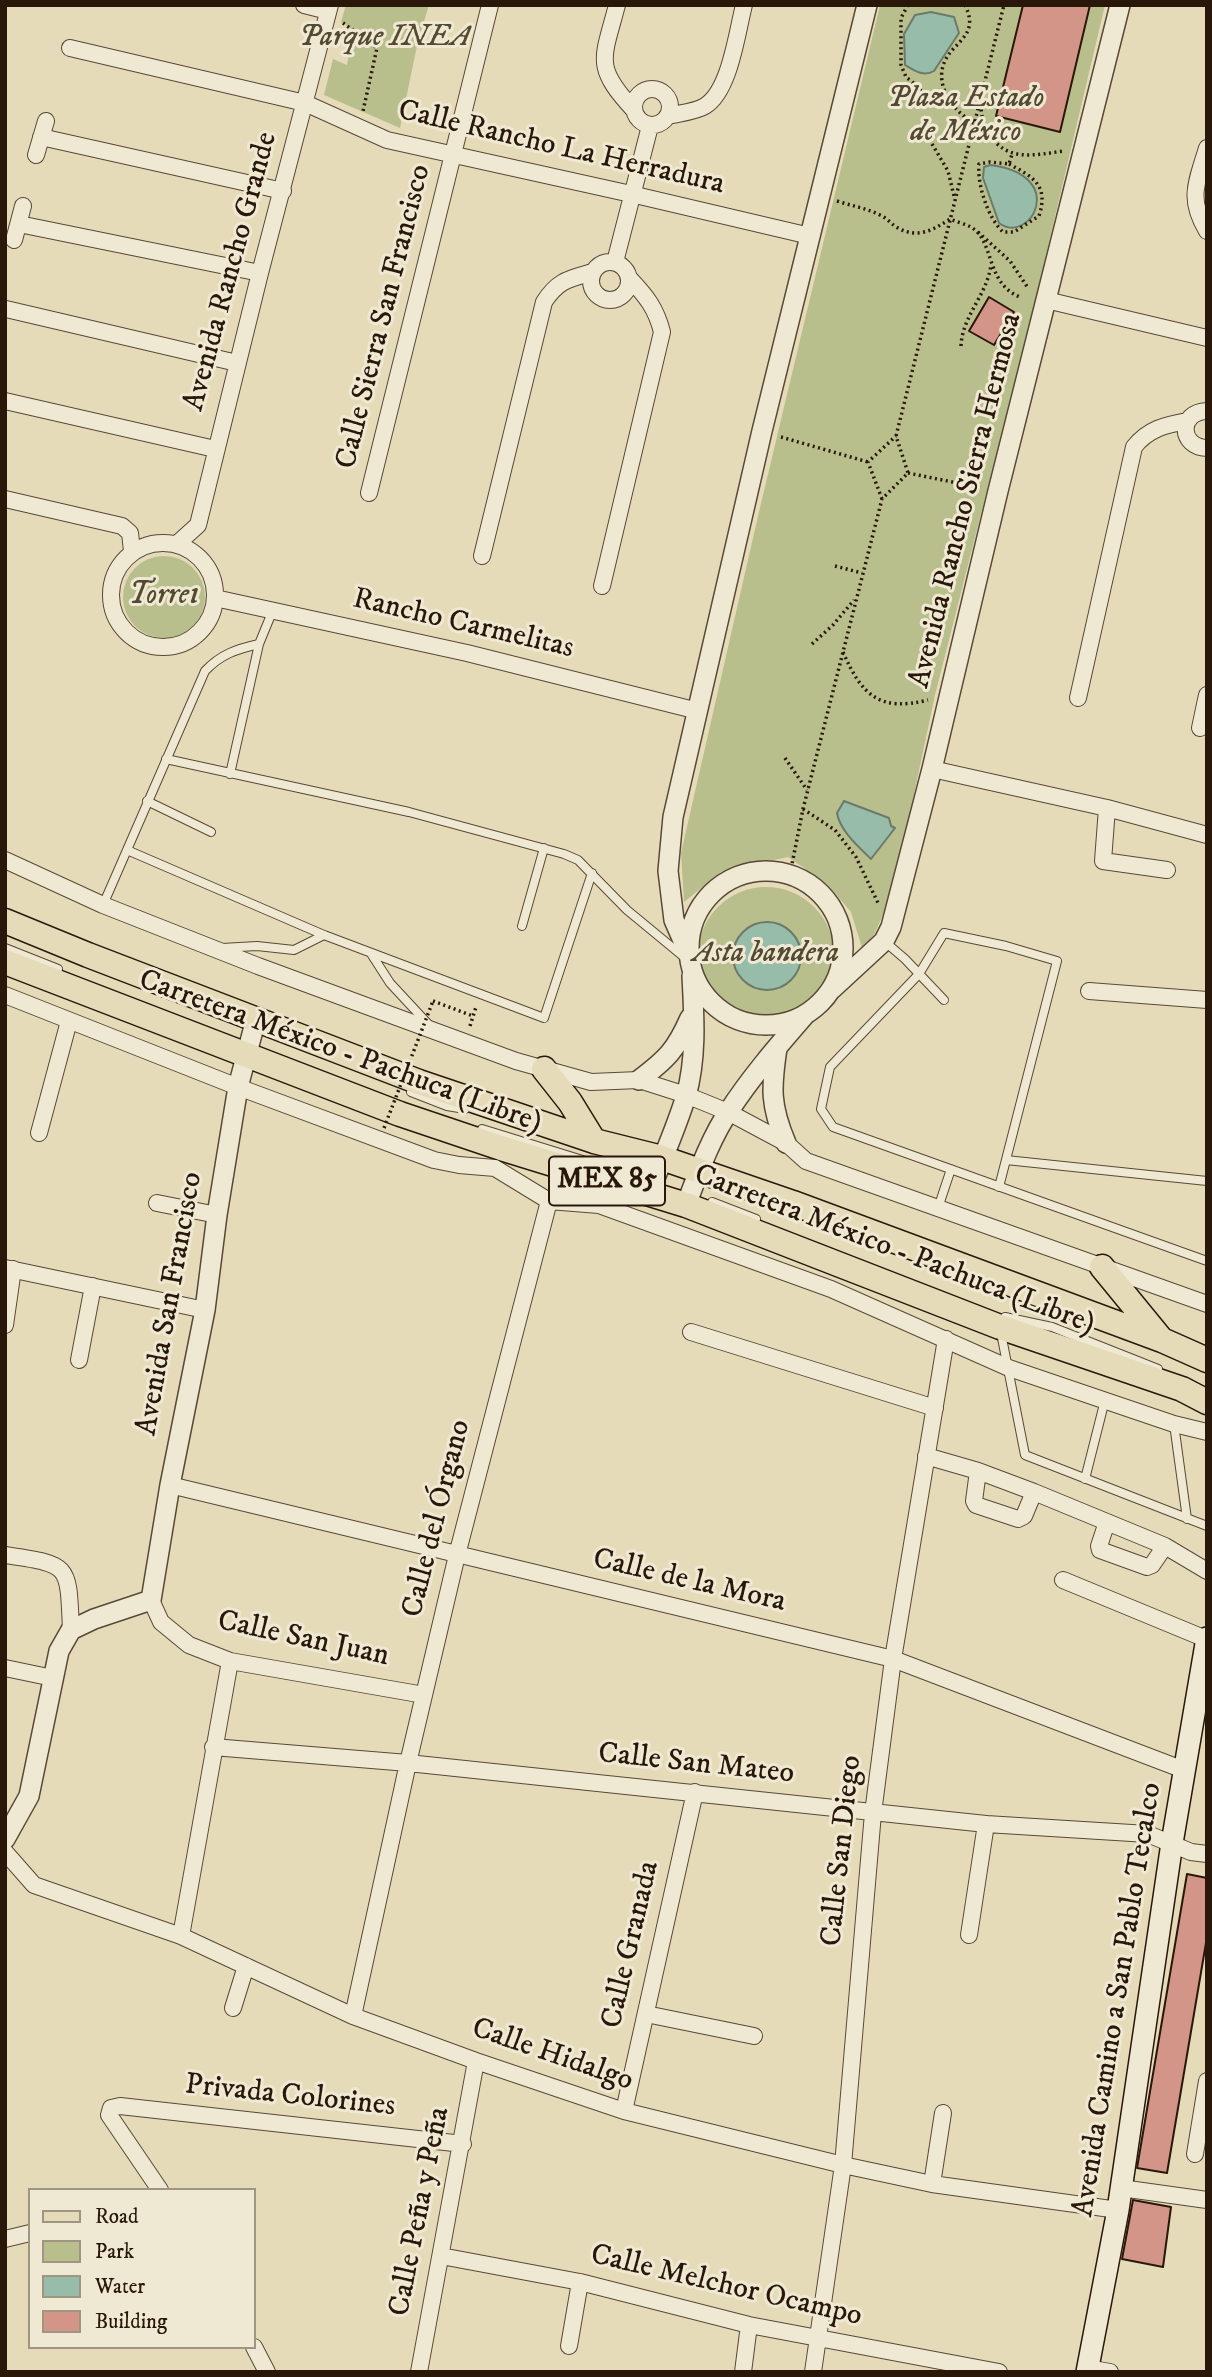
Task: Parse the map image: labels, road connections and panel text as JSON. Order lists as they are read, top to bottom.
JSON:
{
  "streets": {
    "main road": ["Carretera México - Pachuca (Libre)", "MEX 85", "Avenida Camino a San Pablo Tecalco"],
    "street": [
      "Calle Rancho La Herradura",
      "Avenida Rancho Grande",
      "Calle Sierra San Francisco",
      "Avenida Rancho Sierra Hermosa",
      "Rancho Carmelitas",
      "Avenida San Francisco",
      "Calle del Órgano",
      "Calle de la Mora",
      "Calle San Juan",
      "Calle San Mateo",
      "Calle San Diego",
      "Calle Granada",
      "Calle Hidalgo",
      "Privada Colorines",
      "Calle Peña y Peña",
      "Calle Melchor Ocampo"
    ]
  },
  "crossings": [
    ["Calle Rancho La Herradura", "Avenida Rancho Grande"],
    ["Calle Rancho La Herradura", "Calle Sierra San Francisco"],
    ["Avenida Rancho Grande", "Rancho Carmelitas"],
    ["Carretera México - Pachuca (Libre)", "Avenida San Francisco"],
    ["Avenida San Francisco", "Calle de la Mora"],
    ["Avenida San Francisco", "Calle San Juan"],
    ["Calle del Órgano", "Calle de la Mora"],
    ["Calle del Órgano", "Calle San Juan"],
    ["Calle del Órgano", "Calle San Mateo"],
    ["Calle del Órgano", "Calle Hidalgo"],
    ["Calle de la Mora", "Calle San Diego"],
    ["Calle de la Mora", "Avenida Camino a San Pablo Tecalco"],
    ["Calle San Mateo", "Calle San Diego"],
    ["Calle San Mateo", "Calle Granada"],
    ["Calle San Mateo", "Avenida Camino a San Pablo Tecalco"],
    ["Calle San Diego", "Calle Hidalgo"],
    ["Calle San Diego", "Calle Melchor Ocampo"],
    ["Calle Granada", "Calle Hidalgo"],
    ["Avenida Camino a San Pablo Tecalco", "Calle Hidalgo"],
    ["Calle Hidalgo", "Calle Peña y Peña"],
    ["Privada Colorines", "Calle Peña y Peña"],
    ["Calle Peña y Peña", "Calle Melchor Ocampo"]
  ],
  "parks": [
    "Parque INEA",
    "Plaza Estado de México",
    "Torre1",
    "Asta bandera"
  ],
  "legend": [
    "Road",
    "Park",
    "Water",
    "Building"
  ]
}
